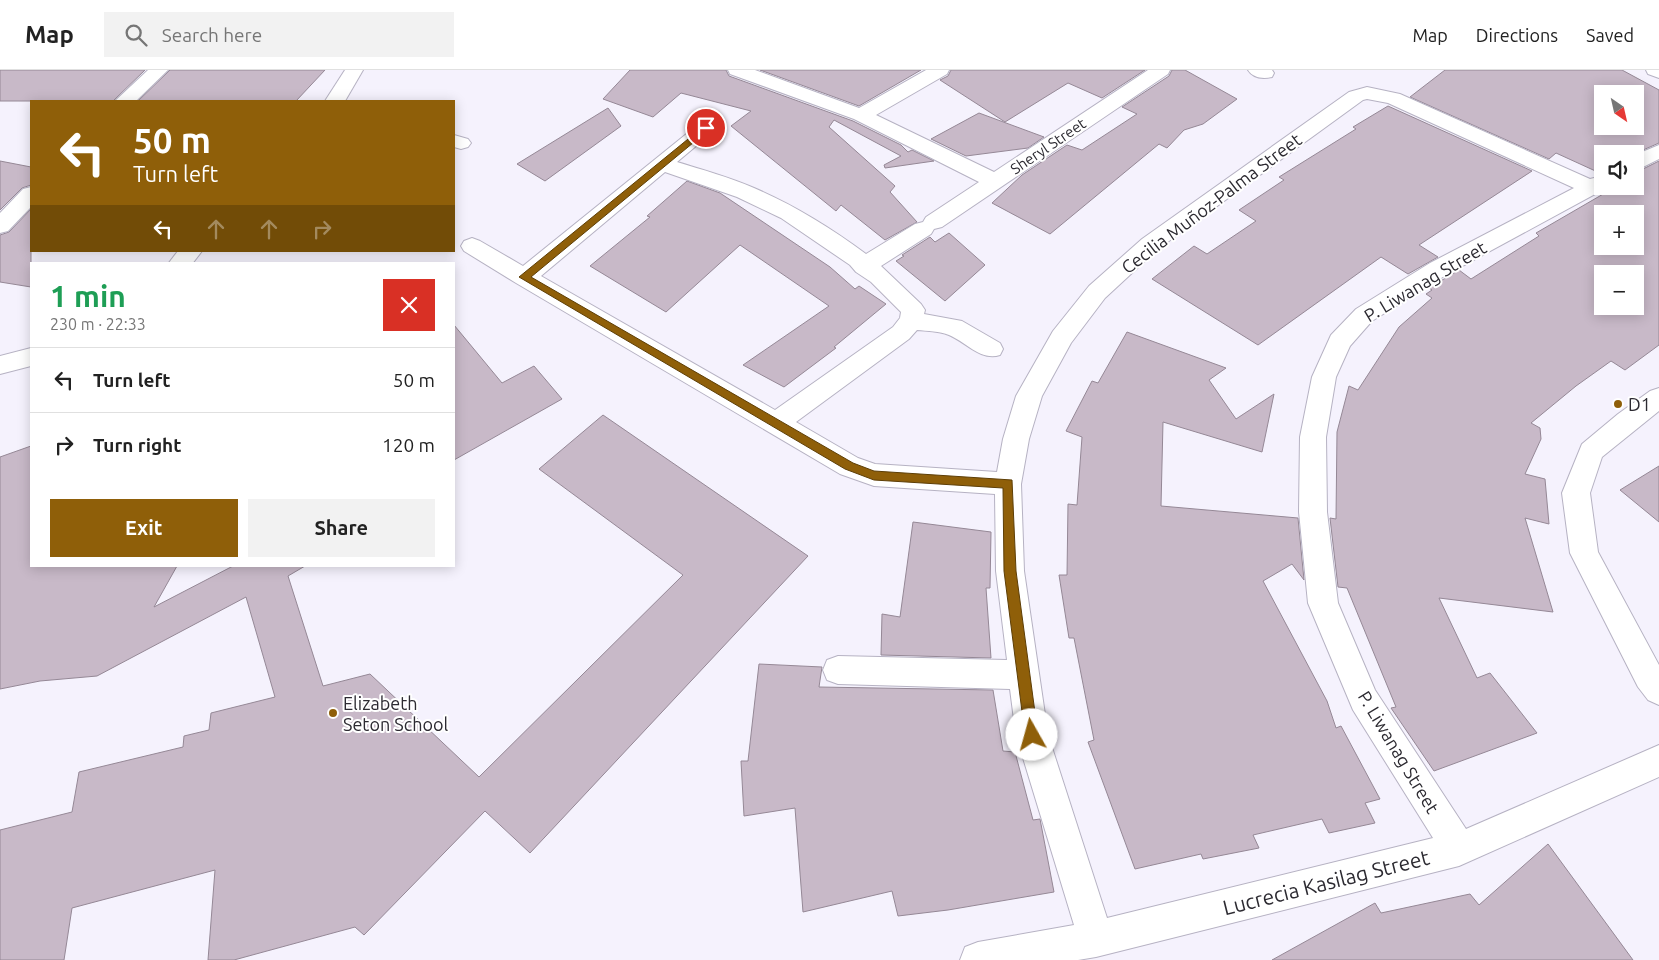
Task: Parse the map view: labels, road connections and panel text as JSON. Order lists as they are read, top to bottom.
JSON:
{
  "streets": {
    "street": [
      "Sheryl Street",
      "Cecilia Muñoz-Palma Street",
      "P. Liwanag Street",
      "Lucrecia Kasilag Street"
    ]
  },
  "crossings": [
    ["Cecilia Muñoz-Palma Street", "Lucrecia Kasilag Street"],
    ["P. Liwanag Street", "Lucrecia Kasilag Street"]
  ],
  "places": ["D1", "Elizabeth Seton School"],
  "north": "bottom right",
  "page": {
    "header": "Map",
    "search": "Search here",
    "nav": ["Map", "Directions", "Saved"],
    "map_buttons": ["+", "−"],
    "turn": ["50 m", "Turn left"],
    "heading": ["1 min", "230 m · 22:33"],
    "list": [
      {
        "name": "Turn left",
        "value": "50 m"
      },
      {
        "name": "Turn right",
        "value": "120 m"
      }
    ],
    "buttons": ["Exit", "Share"]
  }
}
